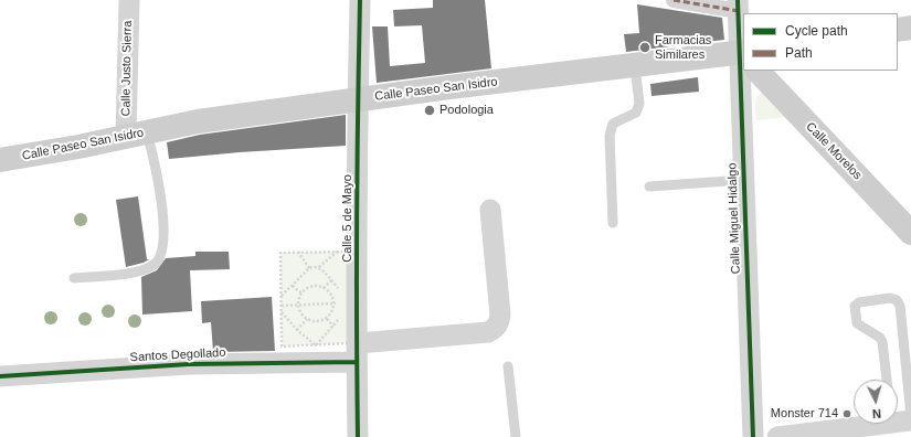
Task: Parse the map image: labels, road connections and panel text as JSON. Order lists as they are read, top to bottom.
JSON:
{
  "streets": {
    "main road": ["Calle Paseo San Isidro", "Calle Morelos"],
    "street": [
      "Calle Justo Sierra",
      "Calle 5 de Mayo",
      "Calle Miguel Hidalgo",
      "Santos Degollado"
    ]
  },
  "crossings": [
    ["Calle Justo Sierra", "Calle Paseo San Isidro"],
    ["Calle Paseo San Isidro", "Calle 5 de Mayo"],
    ["Calle 5 de Mayo", "Santos Degollado"]
  ],
  "places": ["Farmacias Similares", "Podologia", "Monster 714"],
  "legend": ["Cycle path", "Path"],
  "north": "bottom"
}
